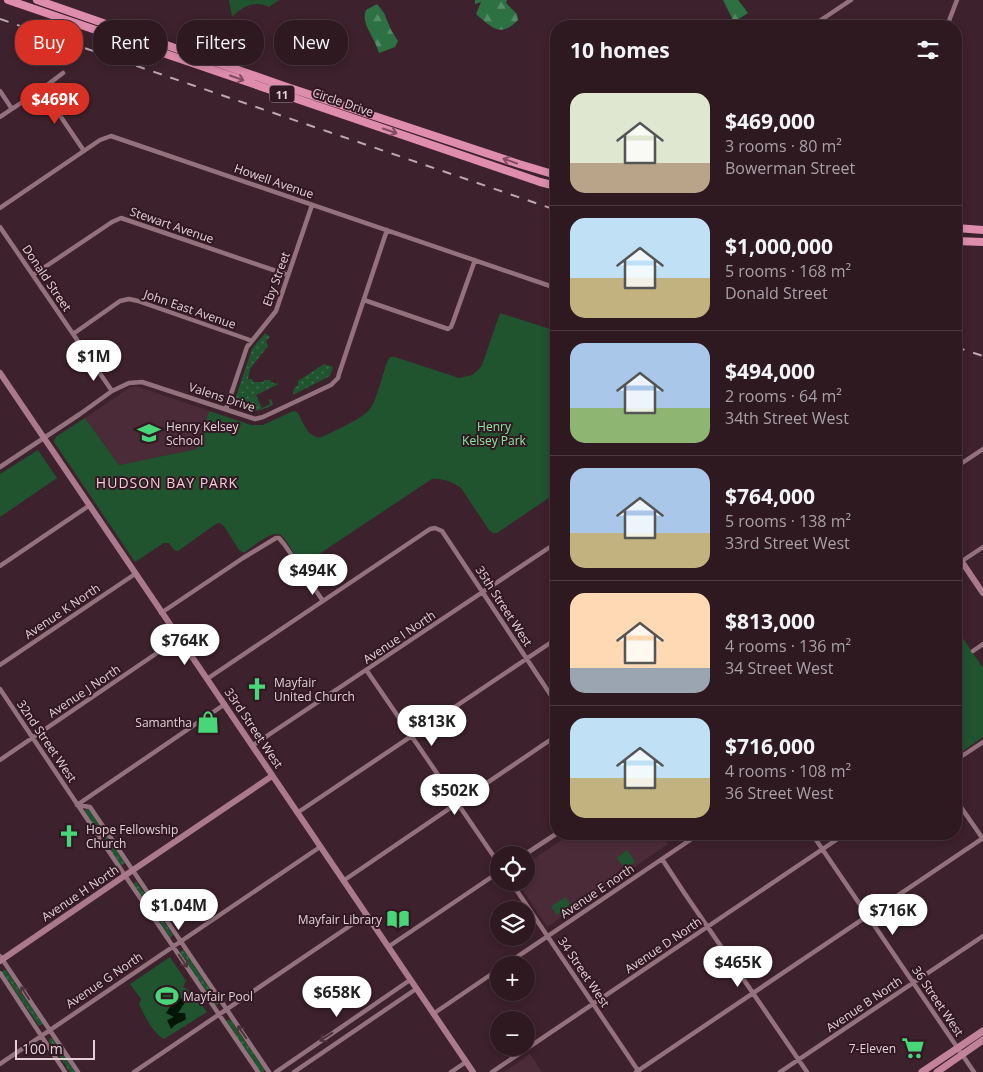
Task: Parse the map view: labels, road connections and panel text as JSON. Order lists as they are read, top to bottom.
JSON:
{
  "streets": {
    "highway": ["11", "Circle Drive"],
    "main road": ["33rd Street West", "Avenue H North"],
    "street": [
      "Howell Avenue",
      "Stewart Avenue",
      "Donald Street",
      "Eby Street",
      "John East Avenue",
      "Valens Drive",
      "35th Street West",
      "Avenue K North",
      "Avenue I North",
      "Avenue J North",
      "32nd Street West",
      "Avenue E north",
      "Avenue D North",
      "34 Street West",
      "Avenue G North",
      "36 Street West",
      "Avenue B North"
    ]
  },
  "crossings": [
    ["Howell Avenue", "Eby Street"],
    ["Howell Avenue", "Valens Drive"],
    ["Stewart Avenue", "Donald Street"],
    ["Stewart Avenue", "Eby Street"],
    ["Donald Street", "John East Avenue"],
    ["Donald Street", "Valens Drive"],
    ["Eby Street", "John East Avenue"],
    ["Eby Street", "Valens Drive"],
    ["Valens Drive", "33rd Street West"],
    ["35th Street West", "Avenue I North"],
    ["Avenue K North", "33rd Street West"],
    ["Avenue I North", "33rd Street West"],
    ["Avenue J North", "33rd Street West"],
    ["Avenue J North", "32nd Street West"],
    ["33rd Street West", "Avenue H North"],
    ["33rd Street West", "Avenue G North"],
    ["32nd Street West", "Avenue H North"],
    ["32nd Street West", "Avenue G North"],
    ["Avenue E north", "34 Street West"],
    ["Avenue D North", "34 Street West"],
    ["Avenue D North", "36 Street West"],
    ["36 Street West", "Avenue B North"]
  ],
  "districts": ["HUDSON BAY PARK"],
  "parks": ["Henry Kelsey Park"],
  "places": {
    "school or university": ["Henry Kelsey School"],
    "church": ["Mayfair United Church", "Hope Fellowship Church"],
    "shop": ["Samantha"],
    "library": ["Mayfair Library"],
    "sports": ["Mayfair Pool"],
    "supermarket": ["7-Eleven"]
  },
  "scale_bar": "100 m",
  "page": {
    "chip": [
      "Buy",
      "Rent",
      "Filters",
      "New"
    ],
    "heading": "10 homes",
    "list": [
      {
        "name": "$469,000",
        "note": "3 rooms · 80 m² · Bowerman Street"
      },
      {
        "name": "$1,000,000",
        "note": "5 rooms · 168 m² · Donald Street"
      },
      {
        "name": "$494,000",
        "note": "2 rooms · 64 m² · 34th Street West"
      },
      {
        "name": "$764,000",
        "note": "5 rooms · 138 m² · 33rd Street West"
      },
      {
        "name": "$813,000",
        "note": "4 rooms · 136 m² · 34 Street West"
      },
      {
        "name": "$716,000",
        "note": "4 rooms · 108 m² · 36 Street West"
      }
    ],
    "price": [
      "$469K",
      "$1M",
      "$494K",
      "$764K",
      "$813K",
      "$502K",
      "$1.04M",
      "$716K",
      "$465K",
      "$658K"
    ],
    "map_buttons": ["+", "−"],
    "scale": "100 m"
  }
}
